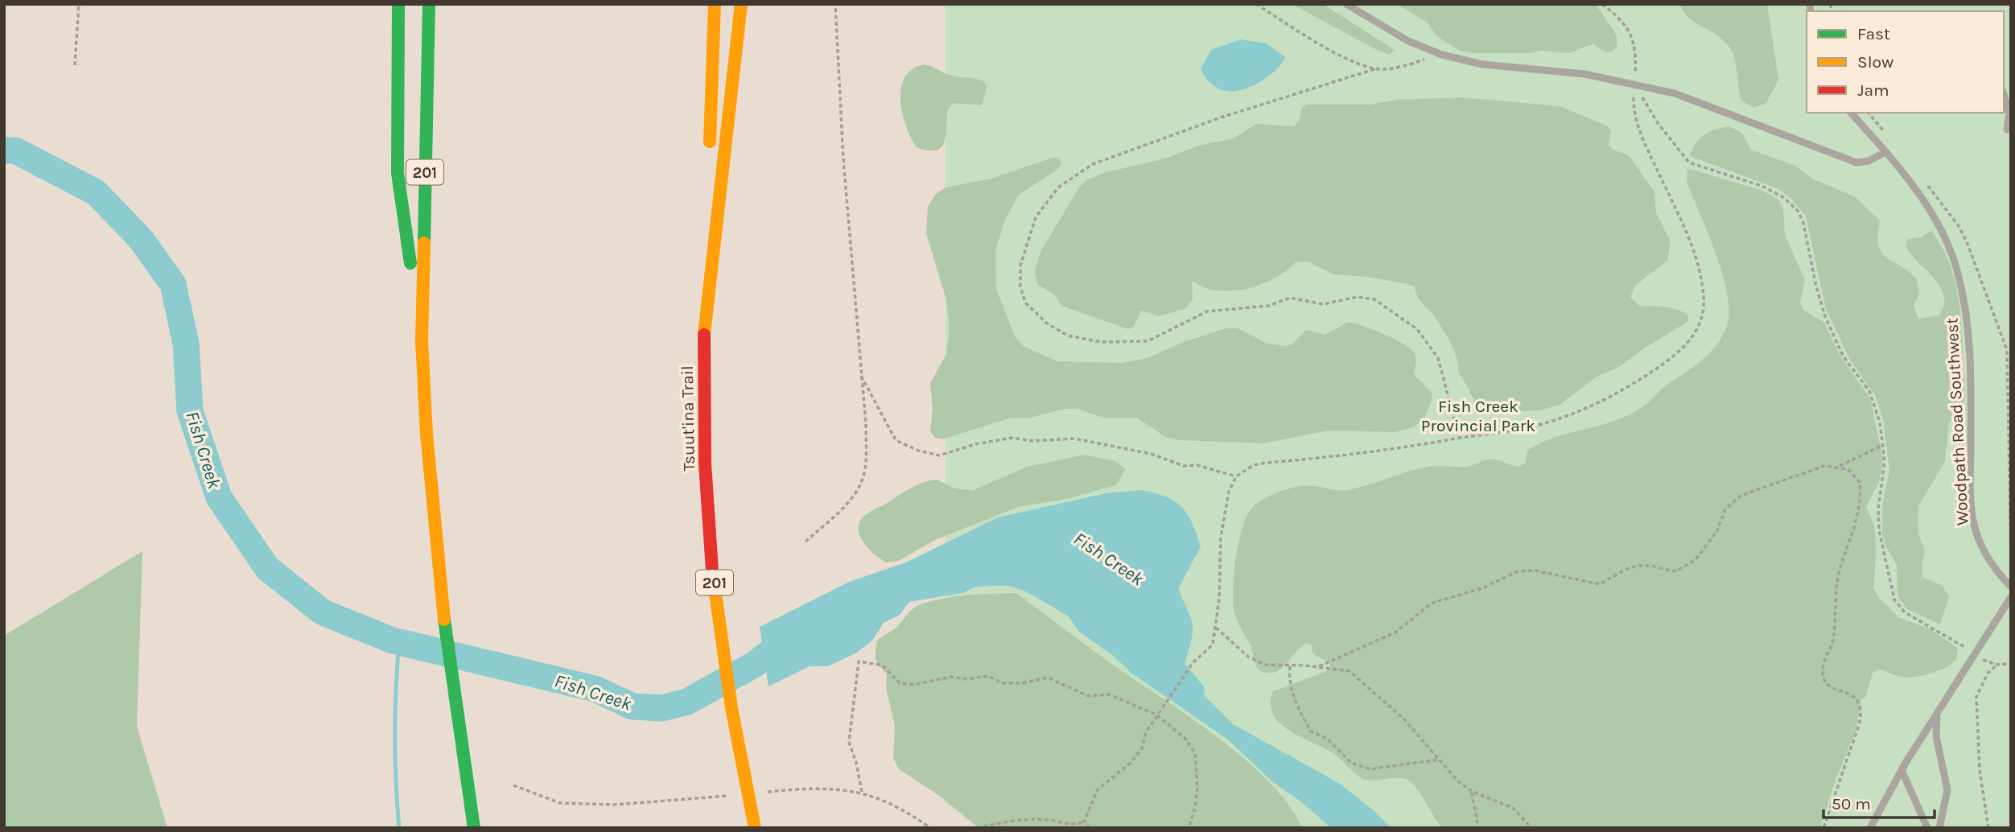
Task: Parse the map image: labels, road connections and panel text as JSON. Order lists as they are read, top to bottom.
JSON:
{
  "streets": {
    "highway": ["201", "Tsuut'ina Trail"],
    "lane": ["Woodpath Road Southwest"]
  },
  "water": ["Fish Creek"],
  "parks": ["Fish Creek Provincial Park"],
  "legend": ["Fast", "Slow", "Jam"],
  "scale_bar": "50 m"
}
